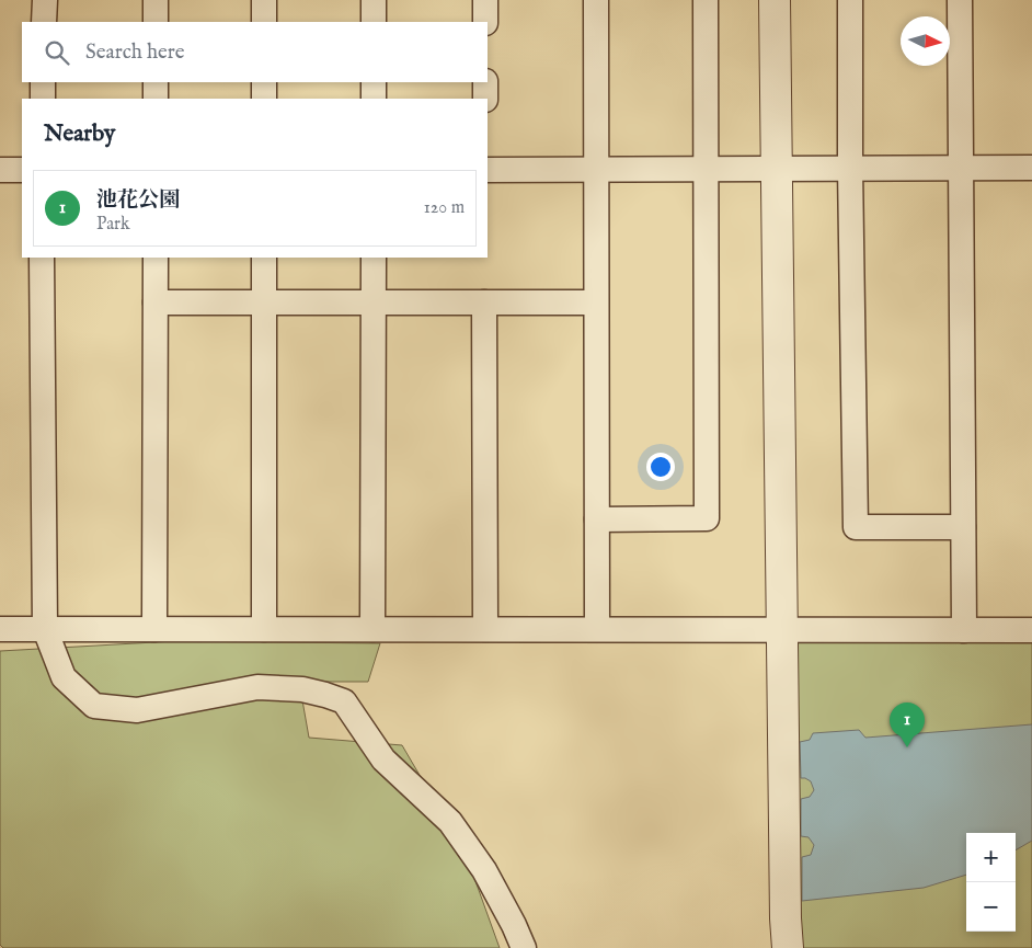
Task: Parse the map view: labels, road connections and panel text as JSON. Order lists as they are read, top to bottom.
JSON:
{
  "north": "right",
  "page": {
    "search": "Search here",
    "heading": "Nearby",
    "list": [
      {
        "mark": "1",
        "name": "池花公園",
        "note": "Park",
        "value": "120 m"
      }
    ],
    "pins": "1",
    "map_buttons": ["+", "−"]
  }
}
